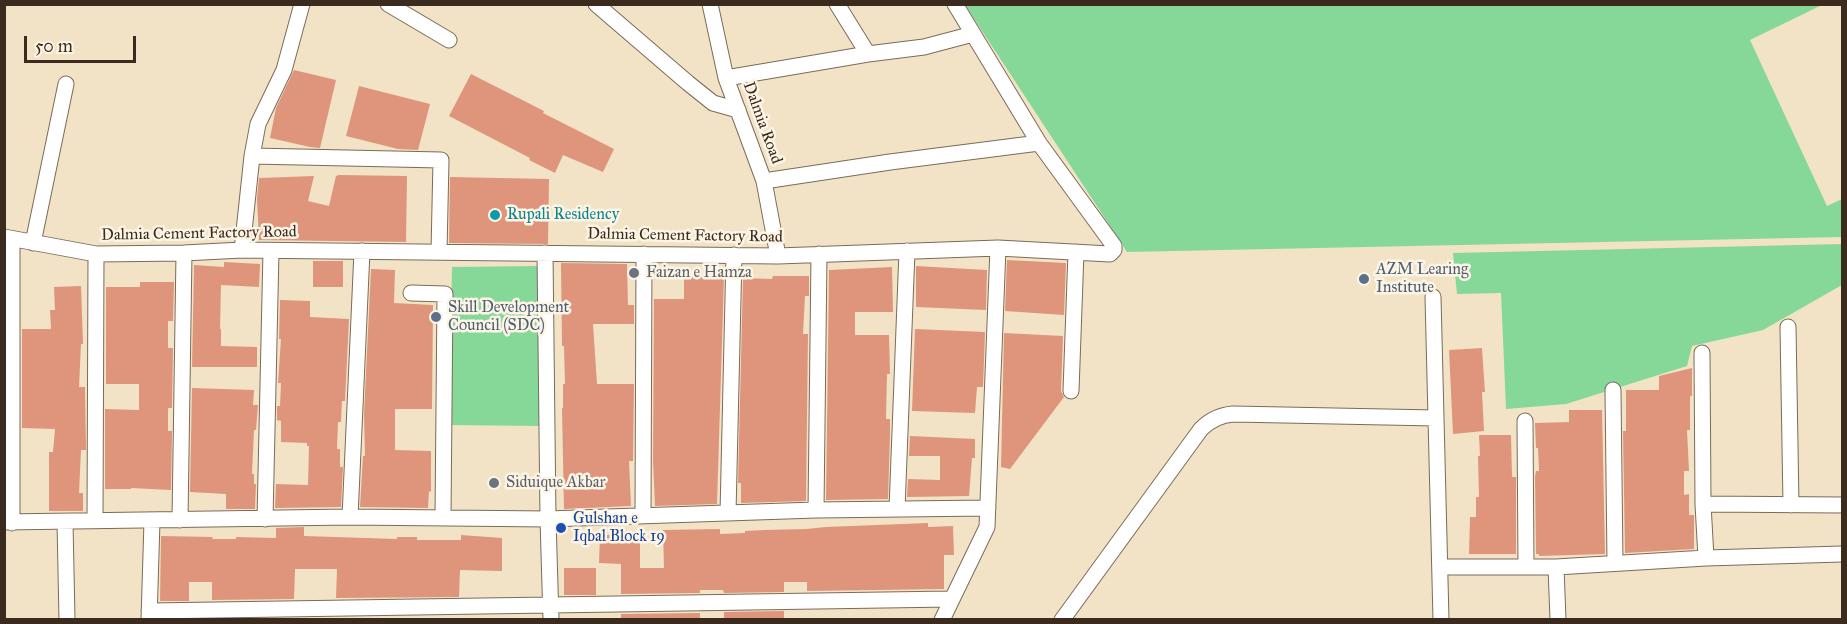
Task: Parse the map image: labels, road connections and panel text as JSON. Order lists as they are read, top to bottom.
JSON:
{
  "streets": {
    "street": ["Dalmia Road", "Dalmia Cement Factory Road"]
  },
  "crossings": [
    ["Dalmia Road", "Dalmia Cement Factory Road"]
  ],
  "places": [
    "Rupali Residency",
    "Faizan e Hamza",
    "AZM Learing Institute",
    "Skill Development Council (SDC)",
    "Siduique Akbar",
    "Gulshan e Iqbal Block 19"
  ],
  "scale_bar": "50 m"
}
